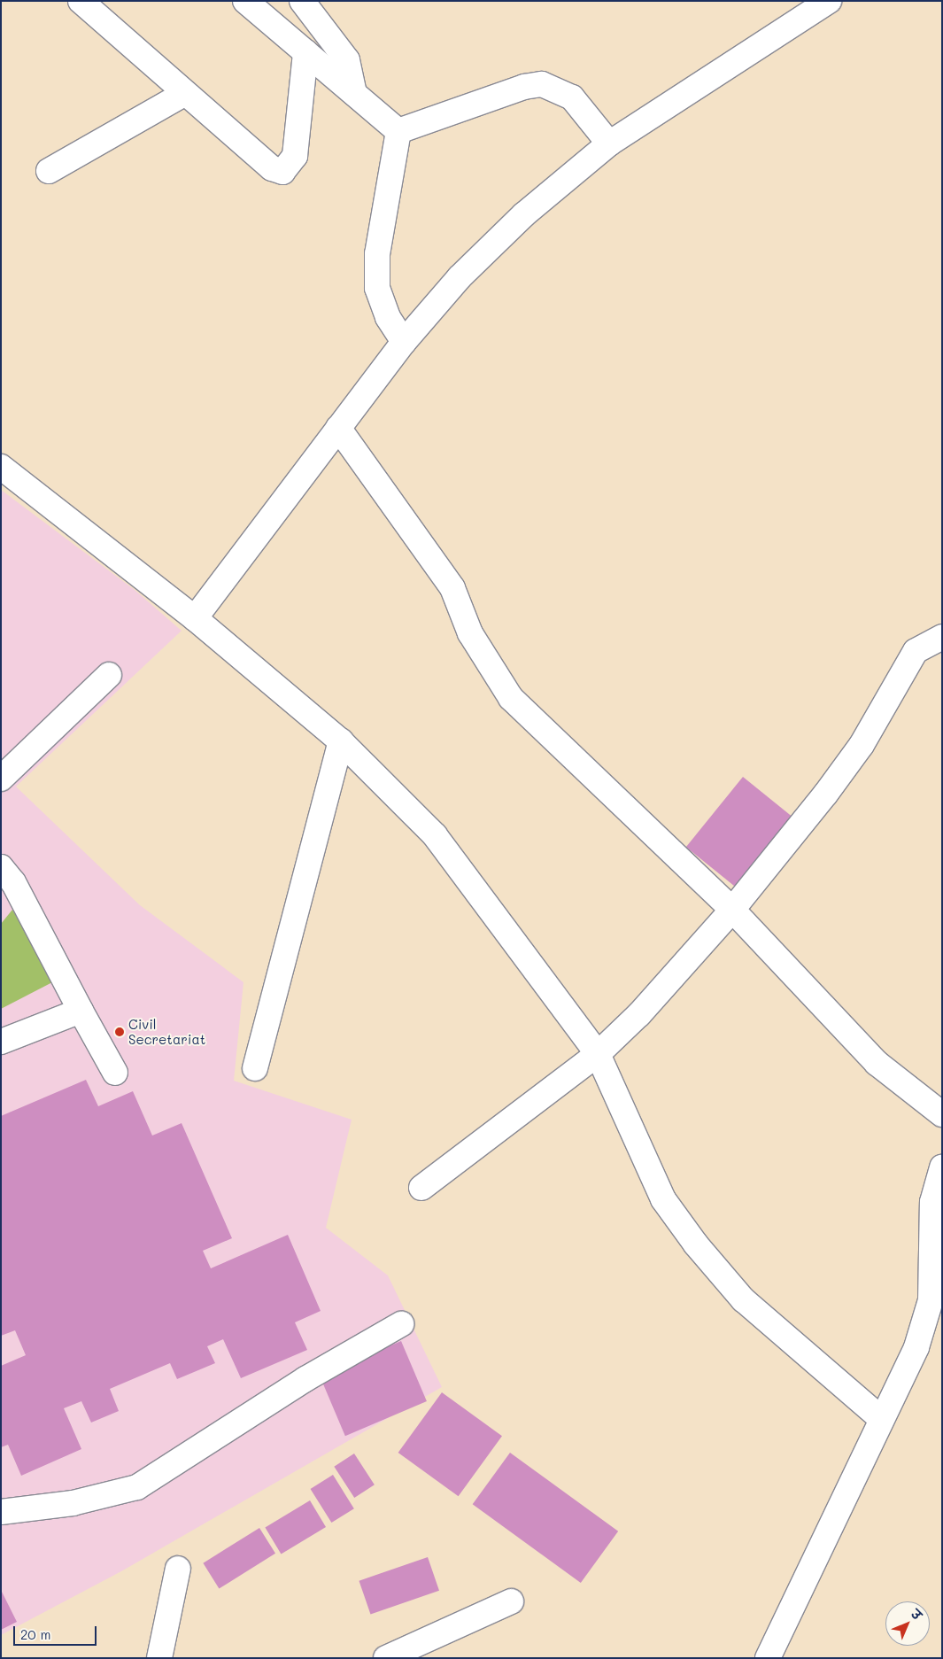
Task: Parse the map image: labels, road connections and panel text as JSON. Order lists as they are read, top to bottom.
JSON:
{
  "places": ["Civil Secretariat"],
  "scale_bar": "20 m",
  "north": "top right"
}
